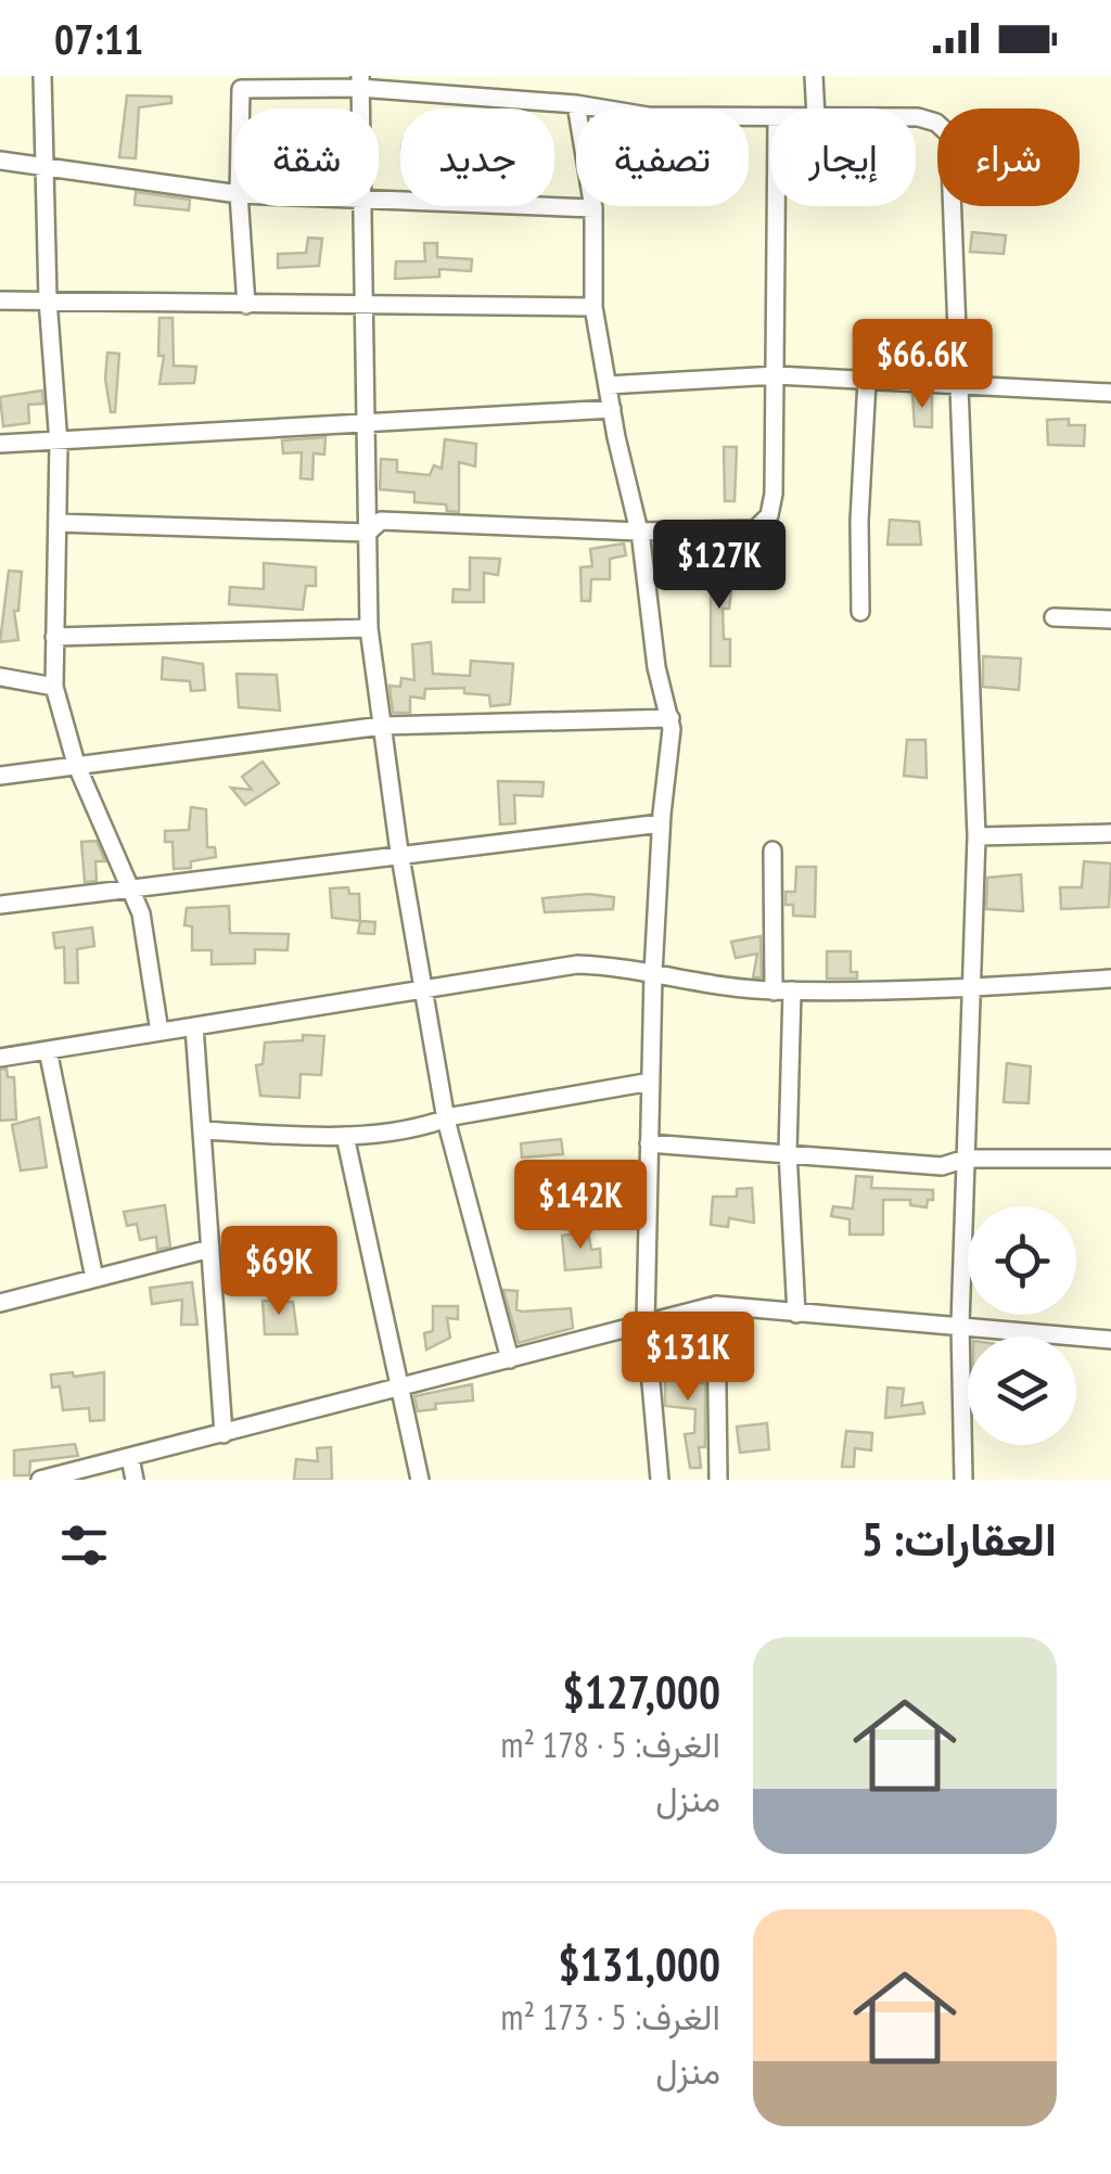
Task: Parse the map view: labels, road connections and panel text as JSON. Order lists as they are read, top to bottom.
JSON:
{
  "page": {
    "status": "07:11",
    "chip": [
      "شراء",
      "إيجار",
      "تصفية",
      "جديد",
      "شقة"
    ],
    "price": [
      "$66.6K",
      "$127K",
      "$142K",
      "$69K",
      "$131K"
    ],
    "heading": "العقارات: 5",
    "list": [
      {
        "name": "$127,000",
        "note": "الغرف: 5 · 178 m² · منزل"
      },
      {
        "name": "$131,000",
        "note": "الغرف: 5 · 173 m² · منزل"
      }
    ]
  }
}
